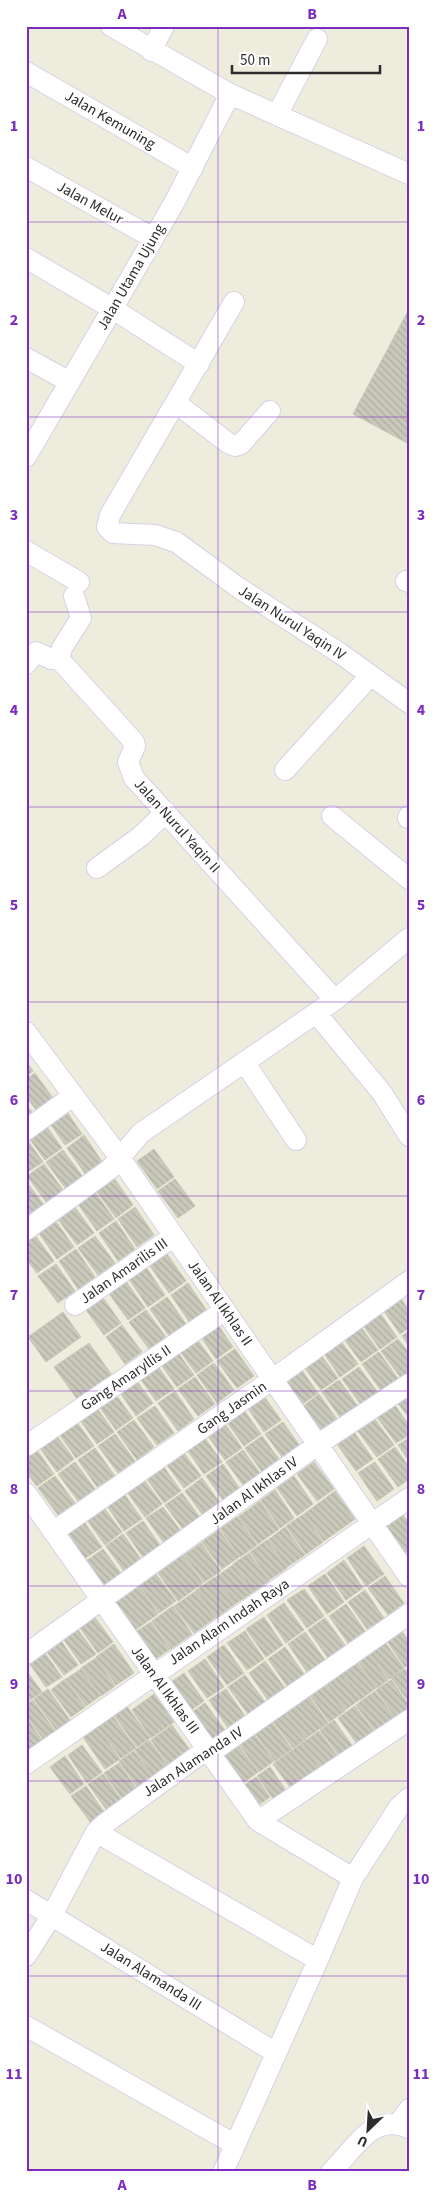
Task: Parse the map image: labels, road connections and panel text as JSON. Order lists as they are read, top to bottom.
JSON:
{
  "streets": {
    "street": [
      "Jalan Kemuning",
      "Jalan Melur",
      "Jalan Utama Ujung",
      "Jalan Nurul Yaqin IV",
      "Jalan Nurul Yaqin II",
      "Jalan Amarilis III",
      "Jalan Al Ikhlas II",
      "Gang Amaryllis II",
      "Gang Jasmin",
      "Jalan Al Ikhlas IV",
      "Jalan Alam Indah Raya",
      "Jalan Al Ikhlas III",
      "Jalan Alamanda IV",
      "Jalan Alamanda III"
    ]
  },
  "crossings": [
    ["Jalan Kemuning", "Jalan Utama Ujung"],
    ["Jalan Melur", "Jalan Utama Ujung"],
    ["Jalan Amarilis III", "Jalan Al Ikhlas II"],
    ["Jalan Al Ikhlas II", "Gang Amaryllis II"],
    ["Jalan Al Ikhlas II", "Gang Jasmin"],
    ["Jalan Al Ikhlas II", "Jalan Al Ikhlas IV"],
    ["Jalan Al Ikhlas II", "Jalan Alam Indah Raya"],
    ["Gang Jasmin", "Jalan Al Ikhlas III"],
    ["Jalan Al Ikhlas IV", "Jalan Al Ikhlas III"],
    ["Jalan Alam Indah Raya", "Jalan Al Ikhlas III"],
    ["Jalan Al Ikhlas III", "Jalan Alamanda IV"],
    ["Jalan Alamanda IV", "Jalan Alamanda III"]
  ],
  "scale_bar": "50 m",
  "north": "bottom left",
  "grid": {
    "columns": ["A", "B"],
    "rows": [
      "1",
      "2",
      "3",
      "4",
      "5",
      "6",
      "7",
      "8",
      "9",
      "10",
      "11"
    ]
  }
}
